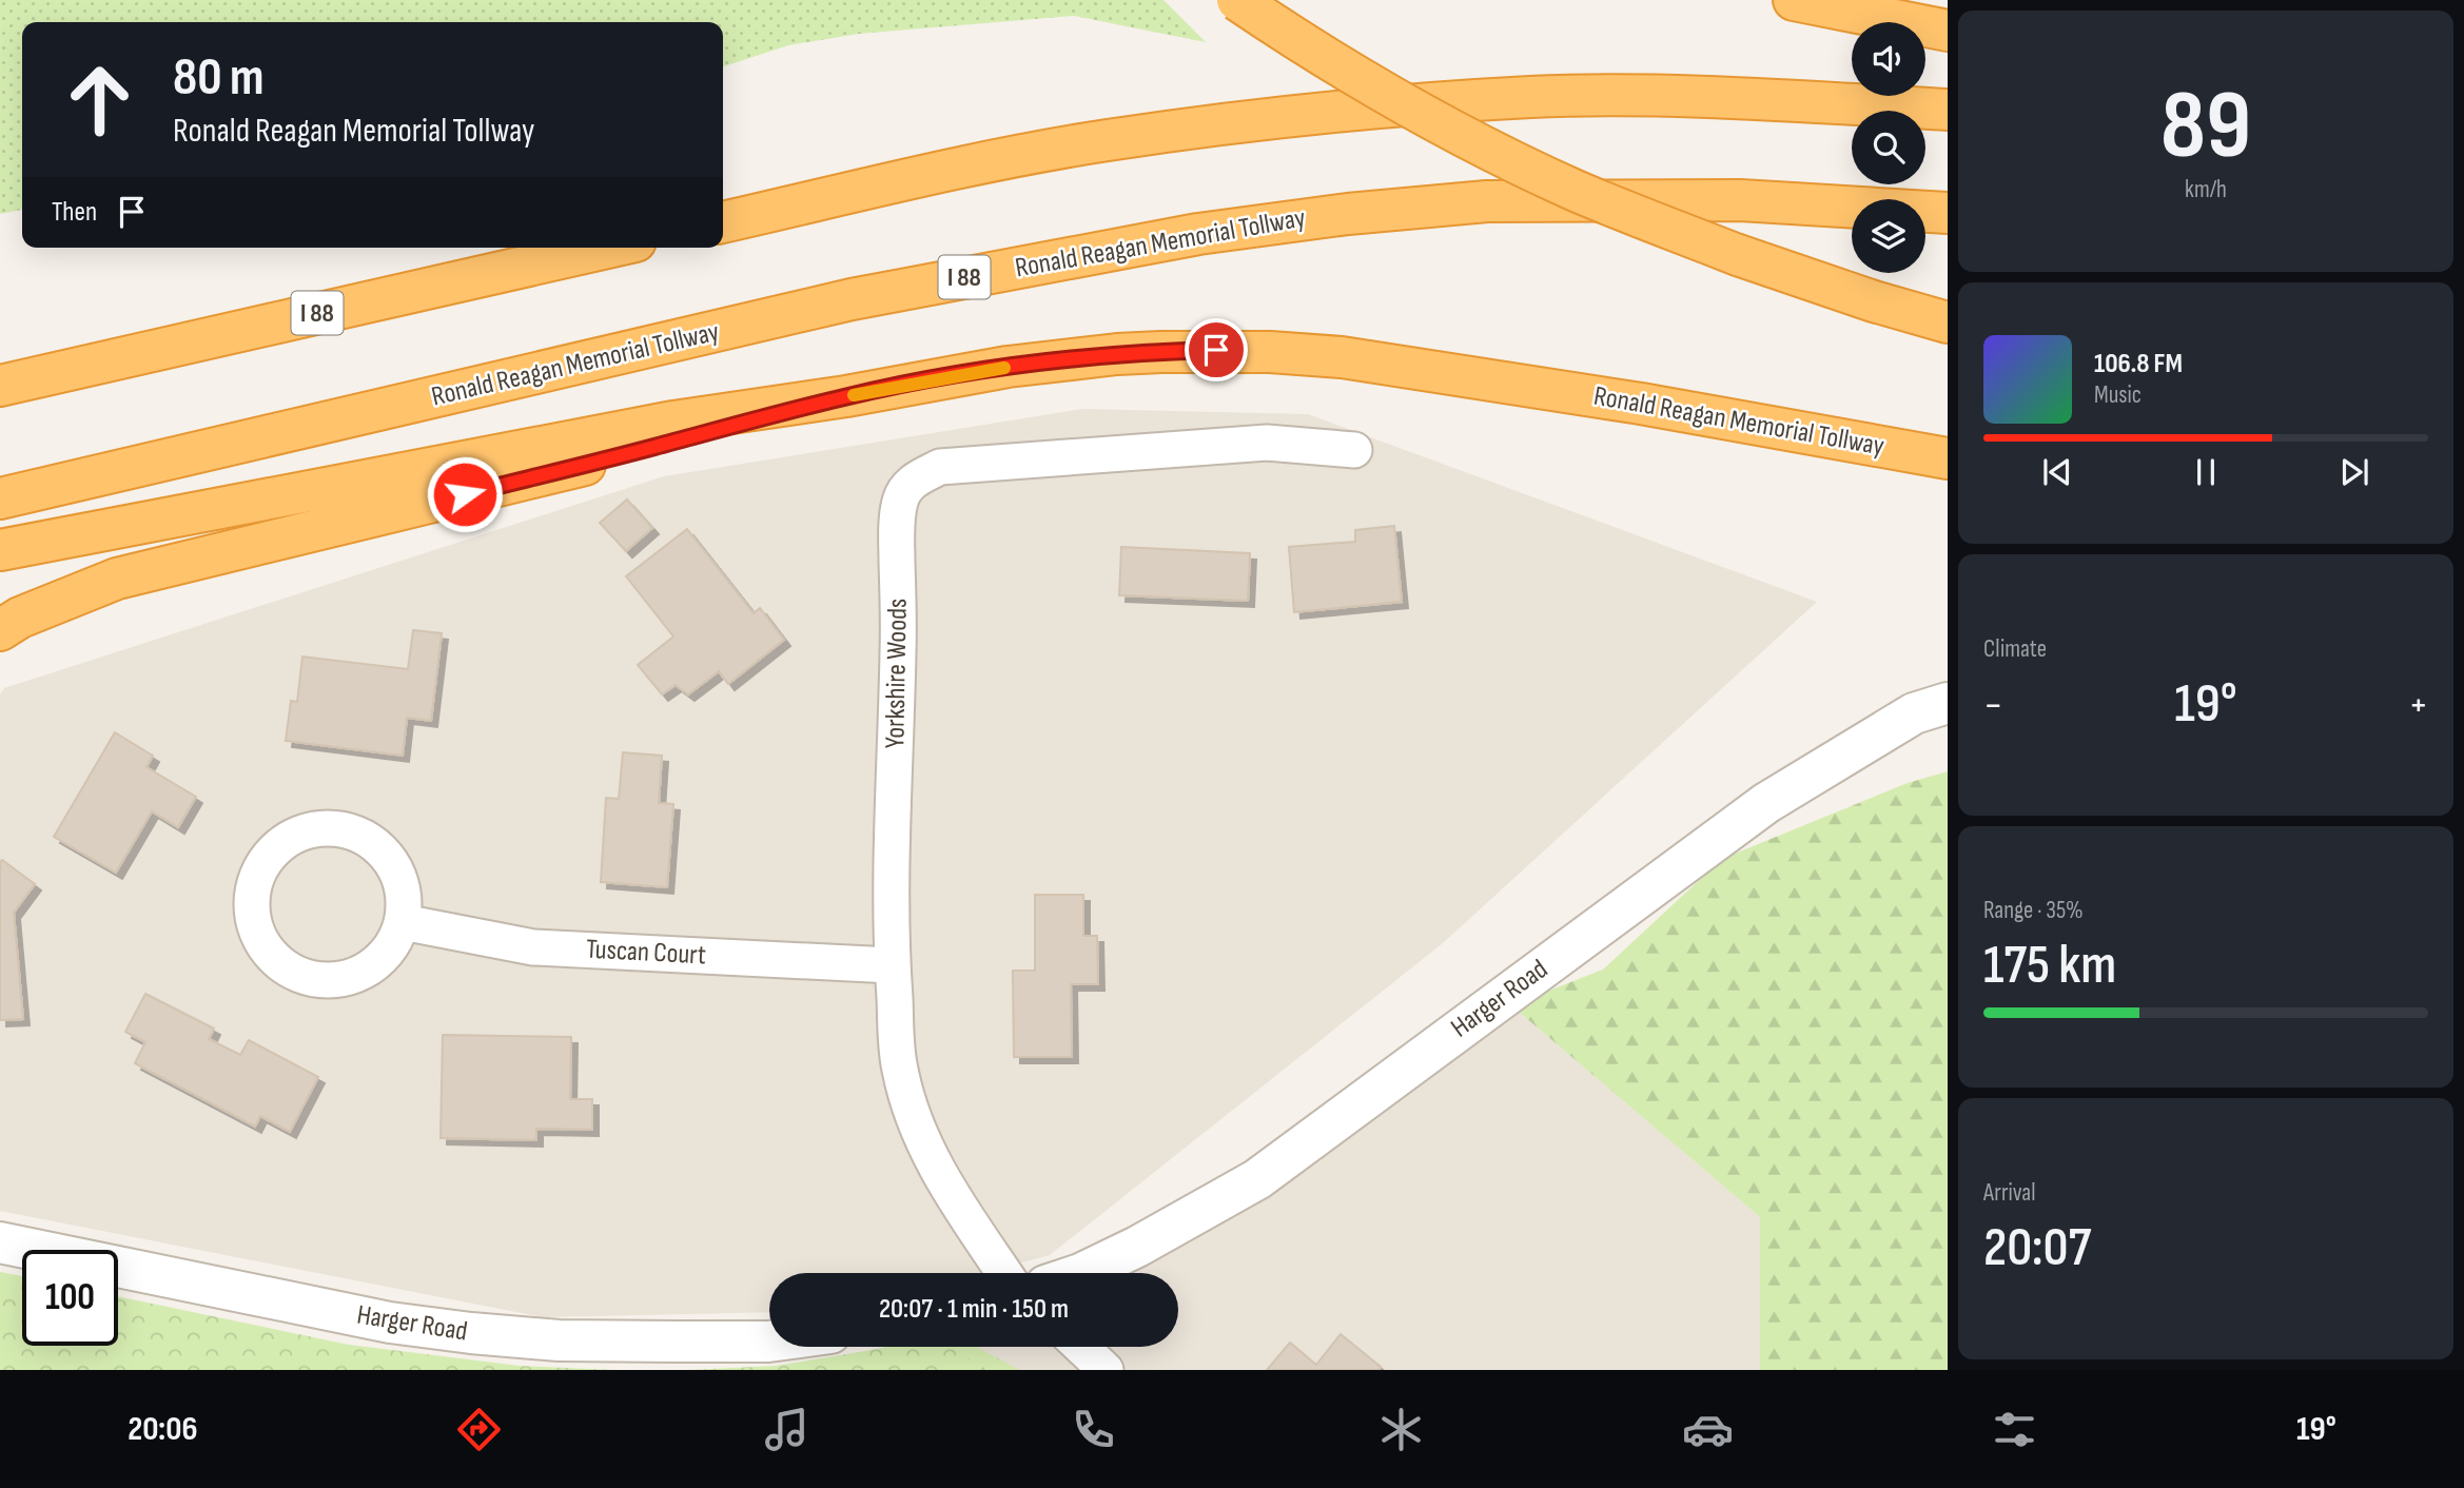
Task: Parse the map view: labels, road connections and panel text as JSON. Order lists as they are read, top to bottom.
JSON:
{
  "streets": {
    "highway": ["Ronald Reagan Memorial Tollway", "I 88"],
    "street": ["Yorkshire Woods", "Tuscan Court", "Harger Road"]
  },
  "crossings": [
    ["Yorkshire Woods", "Tuscan Court"]
  ],
  "page": {
    "tile": [
      ["89", "km/h"],
      "Climate",
      ["Range · 35%", "175 km"],
      ["Arrival", "20:07"]
    ],
    "turn": ["80 m", "Ronald Reagan Memorial Tollway"],
    "then": "Then",
    "song": ["106.8 FM", "Music"],
    "heat": ["−", "19°", "+"],
    "limit": "100",
    "trip": "20:07 · 1 min · 150 m",
    "tabs": ["20:06", "19°"]
  }
}
